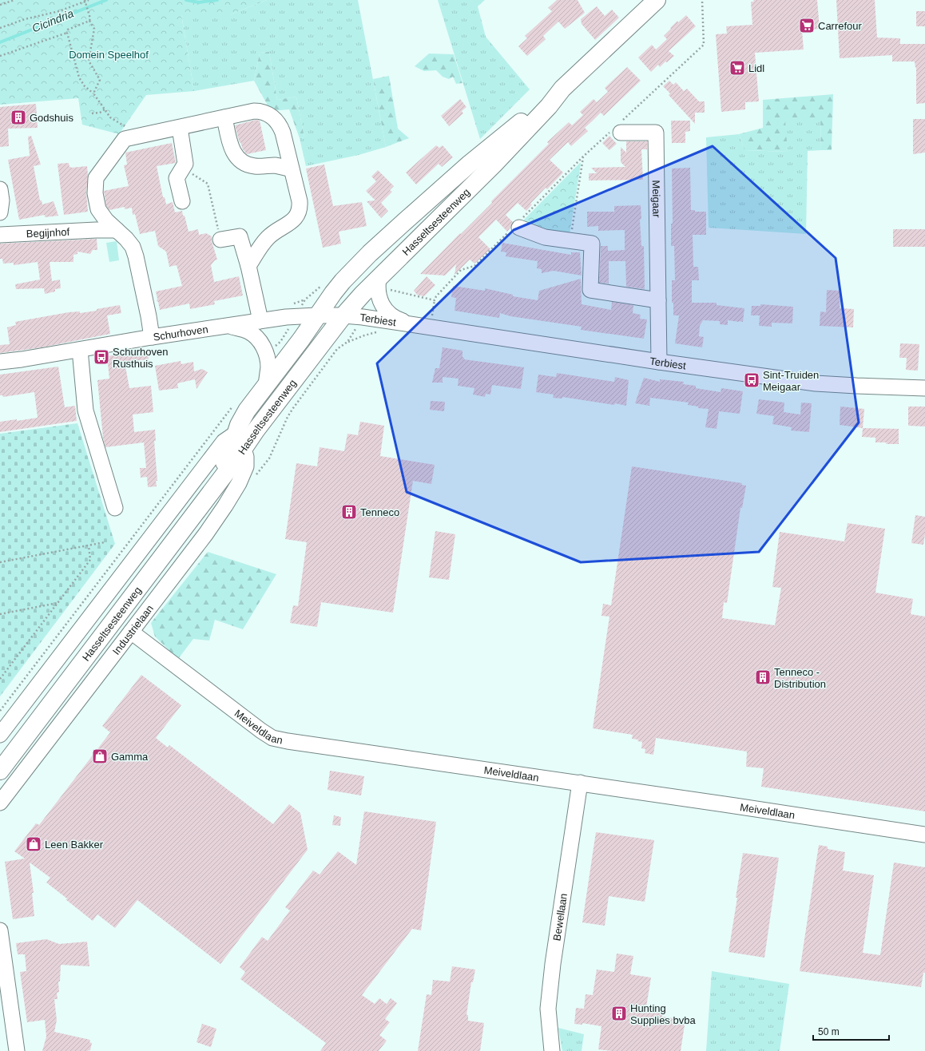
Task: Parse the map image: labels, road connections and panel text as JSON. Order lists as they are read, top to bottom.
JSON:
{
  "streets": {
    "main road": ["Hasseltsesteenweg"],
    "street": [
      "Meigaar",
      "Begijnhof",
      "Terbiest",
      "Schurhoven",
      "Industrielaan",
      "Meiveldlaan",
      "Bewellaan"
    ]
  },
  "crossings": [
    ["Meigaar", "Terbiest"],
    ["Hasseltsesteenweg", "Terbiest"],
    ["Hasseltsesteenweg", "Schurhoven"],
    ["Hasseltsesteenweg", "Industrielaan"],
    ["Terbiest", "Schurhoven"],
    ["Industrielaan", "Meiveldlaan"],
    ["Meiveldlaan", "Bewellaan"]
  ],
  "water": ["Cicindria"],
  "parks": ["Domein Speelhof"],
  "places": {
    "supermarket": ["Carrefour", "Lidl"],
    "building": [
      "Godshuis",
      "Tenneco",
      "Tenneco - Distribution",
      "Hunting Supplies bvba"
    ],
    "bus stop": ["Schurhoven Rusthuis", "Sint-Truiden Meigaar"],
    "shop": ["Gamma", "Leen Bakker"]
  },
  "scale_bar": "50 m"
}
